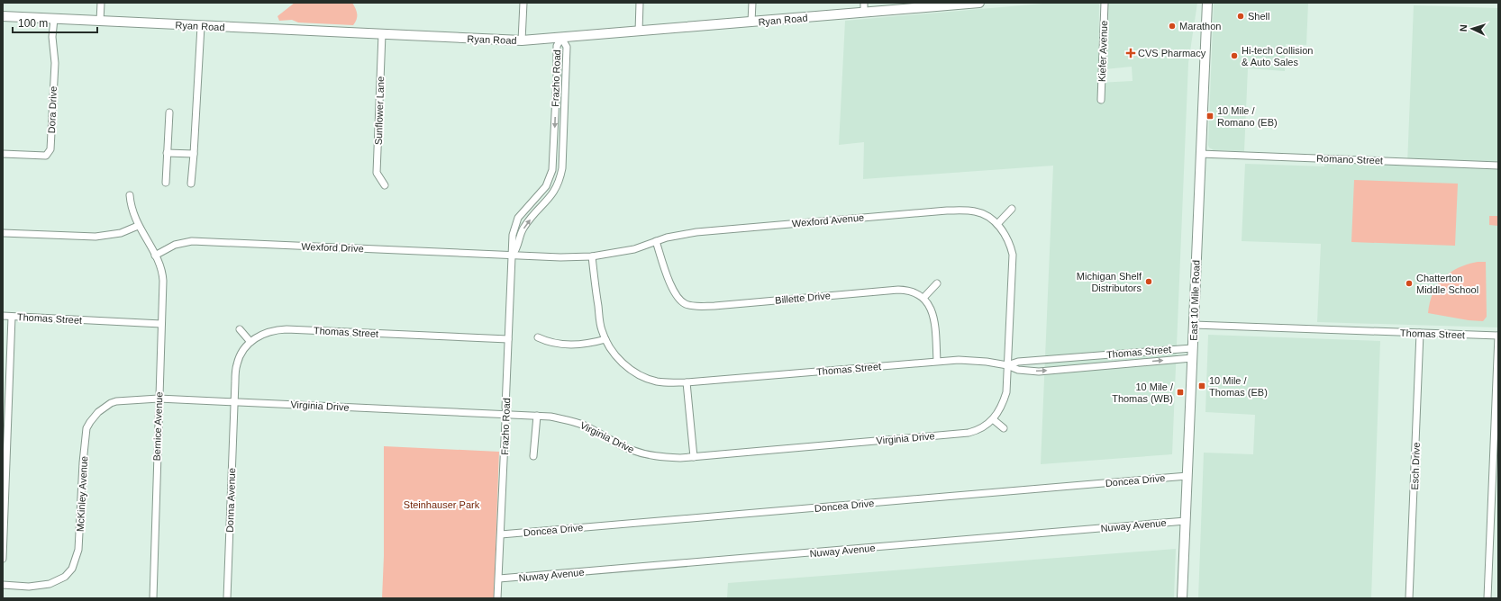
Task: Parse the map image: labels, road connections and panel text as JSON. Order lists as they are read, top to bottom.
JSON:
{
  "streets": {
    "main road": ["Ryan Road", "East 10 Mile Road"],
    "street": [
      "Kiefer Avenue",
      "Frazho Road",
      "Dora Drive",
      "Sunflower Lane",
      "Romano Street",
      "Wexford Avenue",
      "Wexford Drive",
      "Billette Drive",
      "Thomas Street",
      "Virginia Drive",
      "Bernice Avenue",
      "Esch Drive",
      "Doncea Drive",
      "McKinley Avenue",
      "Donna Avenue",
      "Nuway Avenue"
    ]
  },
  "crossings": [
    ["Ryan Road", "Frazho Road"],
    ["Ryan Road", "Dora Drive"],
    ["Ryan Road", "Sunflower Lane"],
    ["Frazho Road", "Wexford Avenue"],
    ["Frazho Road", "Wexford Drive"],
    ["Frazho Road", "Thomas Street"],
    ["Frazho Road", "Virginia Drive"],
    ["Frazho Road", "Doncea Drive"],
    ["Frazho Road", "Nuway Avenue"],
    ["Romano Street", "East 10 Mile Road"],
    ["Wexford Avenue", "Wexford Drive"],
    ["Wexford Avenue", "Billette Drive"],
    ["Wexford Avenue", "Thomas Street"],
    ["Wexford Avenue", "Virginia Drive"],
    ["Wexford Drive", "Bernice Avenue"],
    ["East 10 Mile Road", "Thomas Street"],
    ["East 10 Mile Road", "Doncea Drive"],
    ["East 10 Mile Road", "Nuway Avenue"],
    ["Thomas Street", "Virginia Drive"],
    ["Thomas Street", "Bernice Avenue"],
    ["Thomas Street", "Esch Drive"],
    ["Thomas Street", "Donna Avenue"],
    ["Virginia Drive", "Bernice Avenue"],
    ["Virginia Drive", "McKinley Avenue"],
    ["Virginia Drive", "Donna Avenue"]
  ],
  "parks": ["Steinhauser Park"],
  "places": {
    "other": [
      "Shell",
      "Marathon",
      "Hi-tech Collision & Auto Sales",
      "Michigan Shelf Distributors",
      "Chatterton Middle School"
    ],
    "health": ["CVS Pharmacy"],
    "transit": ["10 Mile / Romano (EB)", "10 Mile / Thomas (EB)", "10 Mile / Thomas (WB)"]
  },
  "scale_bar": "100 m",
  "north": "left"
}
